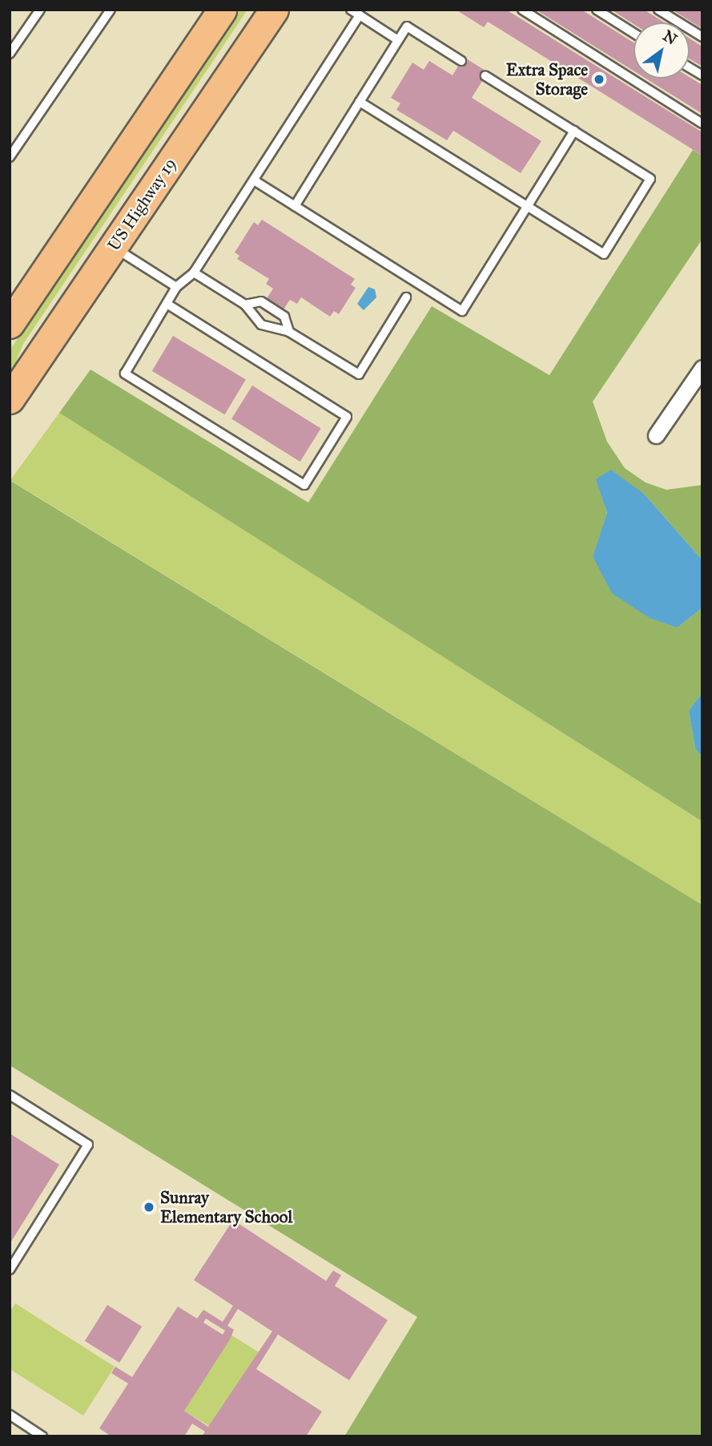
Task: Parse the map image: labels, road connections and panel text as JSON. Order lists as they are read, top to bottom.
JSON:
{
  "streets": {
    "highway": ["US Highway 19"]
  },
  "places": ["Extra Space Storage", "Sunray Elementary School"],
  "north": "top right"
}
